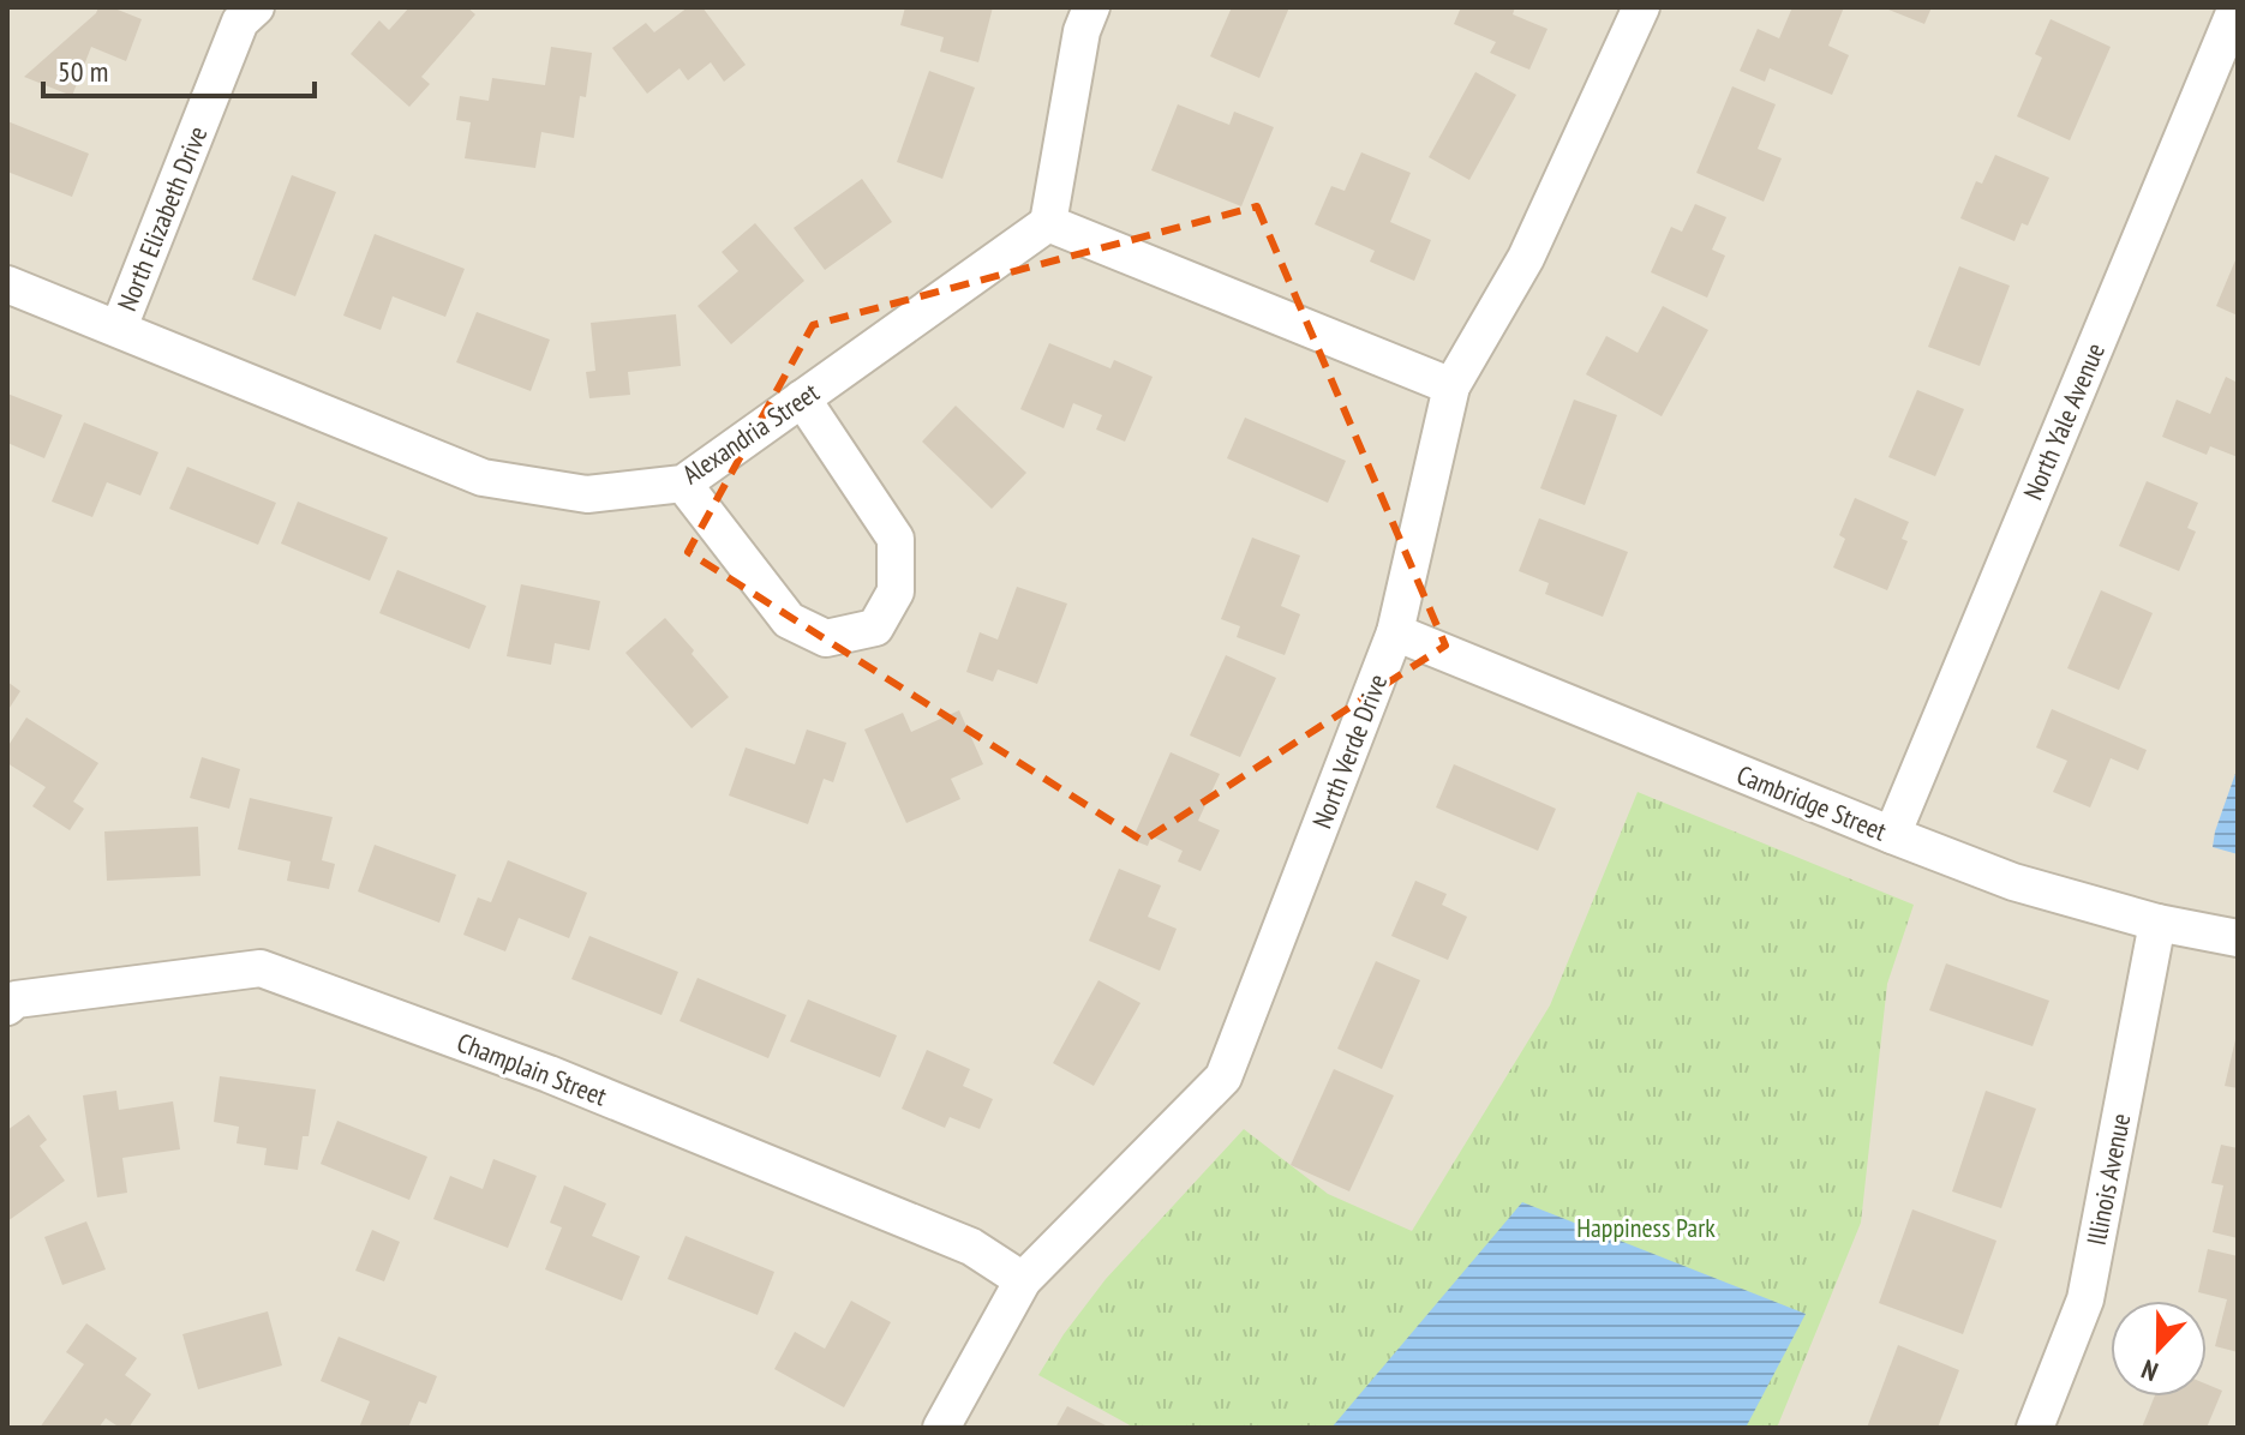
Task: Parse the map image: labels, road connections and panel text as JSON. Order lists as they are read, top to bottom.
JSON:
{
  "streets": {
    "street": [
      "North Elizabeth Drive",
      "North Yale Avenue",
      "Alexandria Street",
      "North Verde Drive",
      "Cambridge Street",
      "Champlain Street",
      "Illinois Avenue"
    ]
  },
  "crossings": [
    ["North Elizabeth Drive", "Alexandria Street"],
    ["North Yale Avenue", "Cambridge Street"],
    ["North Verde Drive", "Cambridge Street"],
    ["North Verde Drive", "Champlain Street"],
    ["Cambridge Street", "Illinois Avenue"]
  ],
  "parks": ["Happiness Park"],
  "scale_bar": "50 m",
  "north": "bottom"
}
